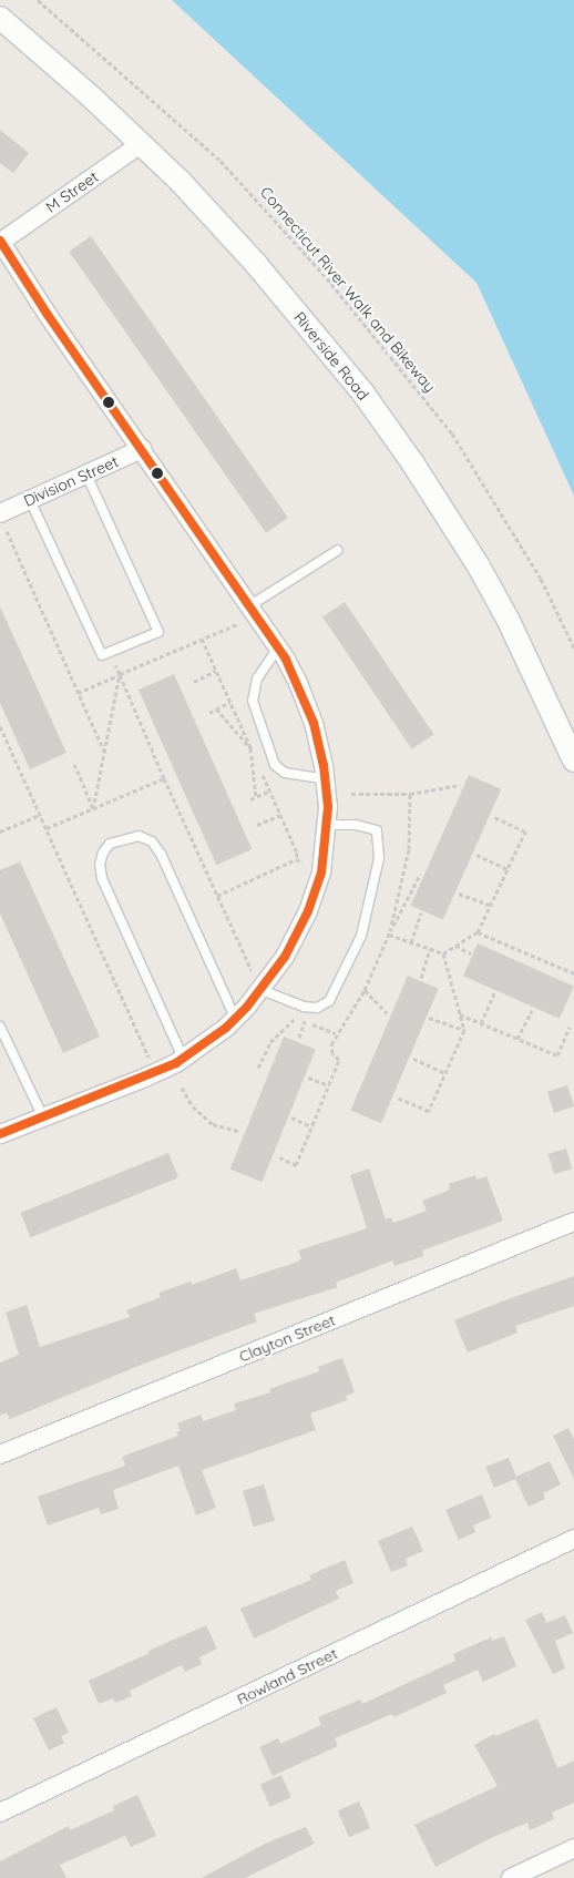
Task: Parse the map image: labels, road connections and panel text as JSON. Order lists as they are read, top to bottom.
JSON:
{
  "streets": {
    "street": [
      "M Street",
      "Riverside Road",
      "Division Street",
      "Clayton Street",
      "Rowland Street"
    ],
    "path": ["Connecticut River Walk and Bikeway"]
  },
  "crossings": [
    ["M Street", "Riverside Road"]
  ]
}
